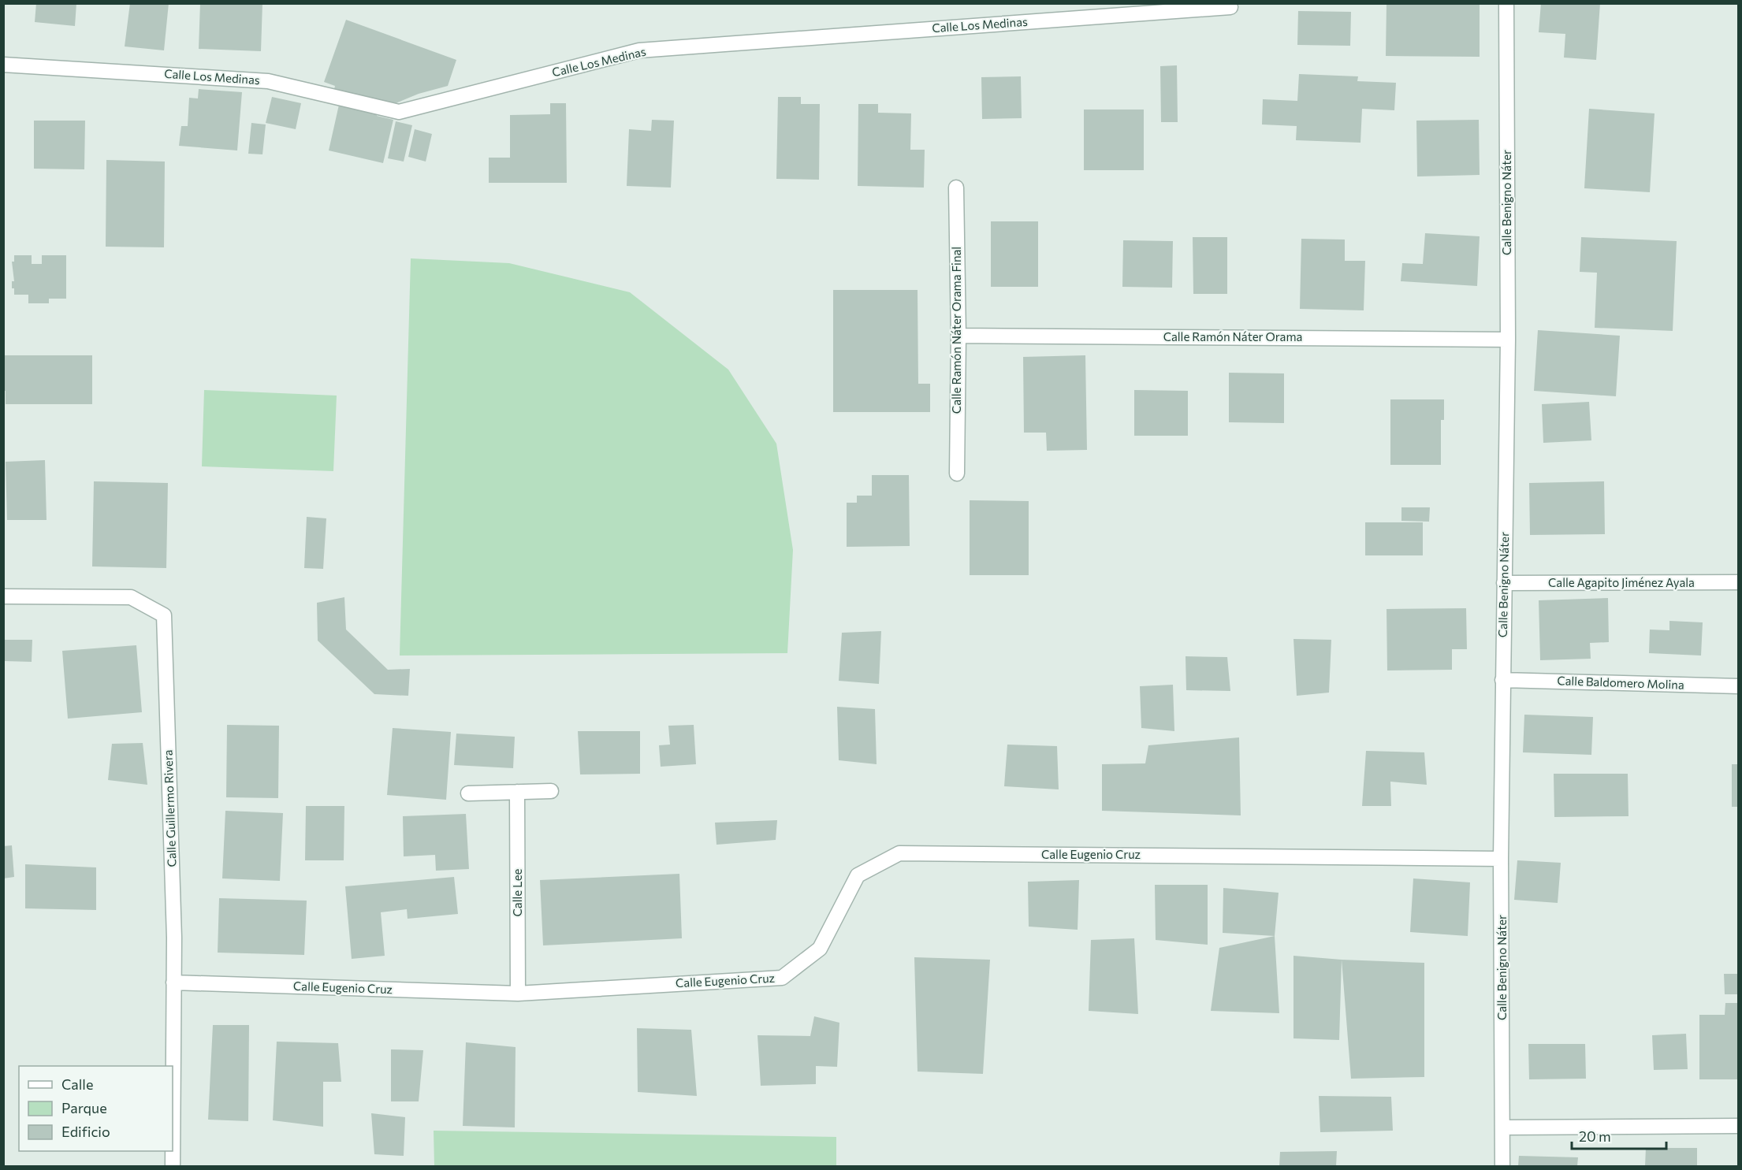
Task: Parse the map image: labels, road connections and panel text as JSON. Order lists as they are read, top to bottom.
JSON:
{
  "streets": {
    "street": [
      "Calle Los Medinas",
      "Calle Benigno Náter",
      "Calle Ramón Náter Orama Final",
      "Calle Ramón Náter Orama",
      "Calle Agapito Jiménez Ayala",
      "Calle Baldomero Molina",
      "Calle Guillermo Rivera",
      "Calle Eugenio Cruz",
      "Calle Lee"
    ]
  },
  "crossings": [
    ["Calle Benigno Náter", "Calle Ramón Náter Orama"],
    ["Calle Benigno Náter", "Calle Agapito Jiménez Ayala"],
    ["Calle Benigno Náter", "Calle Baldomero Molina"],
    ["Calle Benigno Náter", "Calle Eugenio Cruz"],
    ["Calle Ramón Náter Orama Final", "Calle Ramón Náter Orama"],
    ["Calle Guillermo Rivera", "Calle Eugenio Cruz"],
    ["Calle Eugenio Cruz", "Calle Lee"]
  ],
  "legend": ["Calle", "Parque", "Edificio"],
  "scale_bar": "20 m"
}
